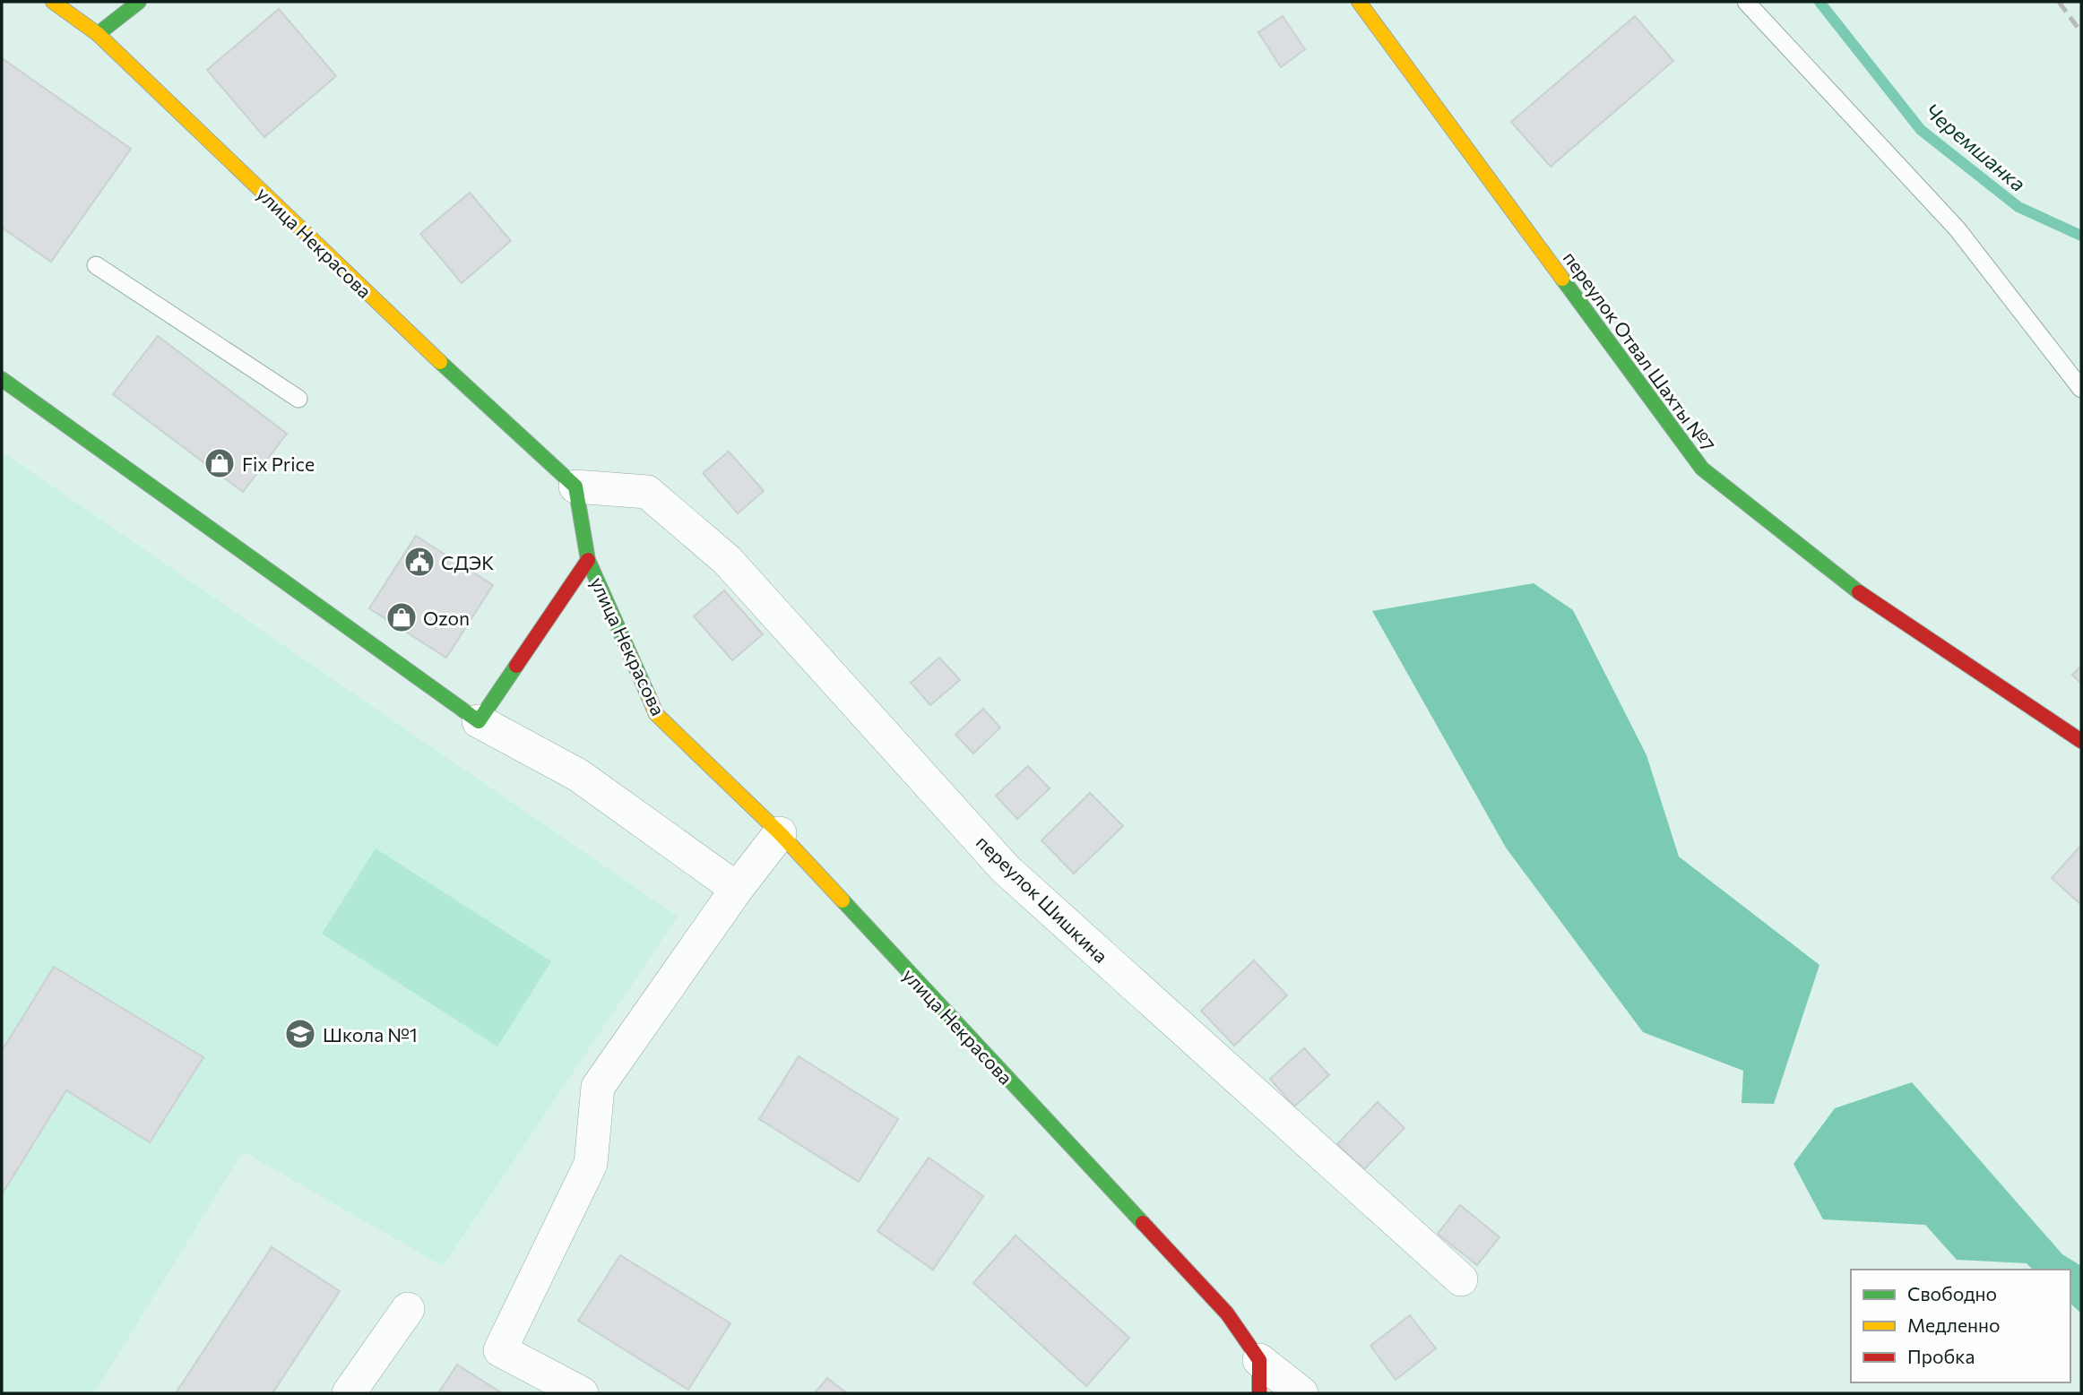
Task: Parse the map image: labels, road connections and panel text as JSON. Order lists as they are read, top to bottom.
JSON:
{
  "streets": {
    "street": ["улица Некрасова", "переулок Отвал Шахты №7", "переулок Шишкина"]
  },
  "crossings": [
    ["улица Некрасова", "переулок Шишкина"]
  ],
  "water": ["Черемшанка"],
  "places": {
    "shop": ["Fix Price", "Ozon"],
    "public building": ["СДЭК"],
    "school or university": ["Школа №1"]
  },
  "legend": ["Свободно", "Медленно", "Пробка"]
}
